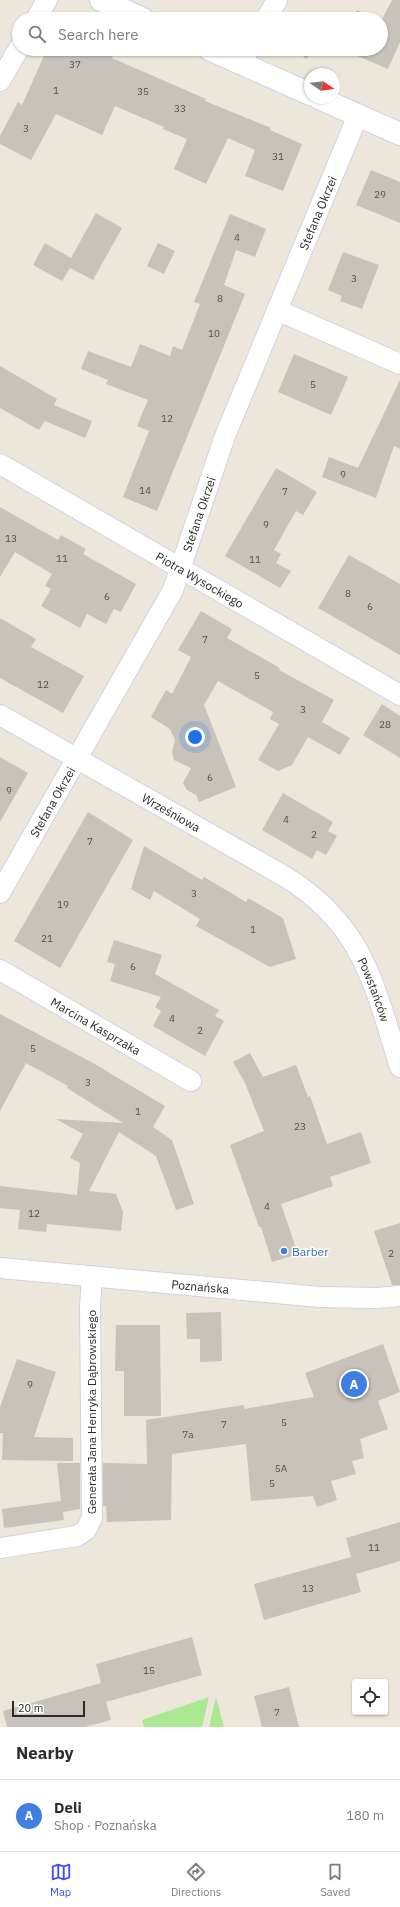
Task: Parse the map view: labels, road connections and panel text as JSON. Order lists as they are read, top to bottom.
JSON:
{
  "streets": {
    "street": [
      "Stefana Okrzei",
      "Piotra Wysockiego",
      "Wrześniowa",
      "Powstańców",
      "Marcina Kasprzaka",
      "Poznańska",
      "Generała Jana Henryka Dąbrowskiego"
    ]
  },
  "crossings": [
    ["Stefana Okrzei", "Piotra Wysockiego"],
    ["Stefana Okrzei", "Wrześniowa"],
    ["Wrześniowa", "Powstańców"],
    ["Poznańska", "Generała Jana Henryka Dąbrowskiego"]
  ],
  "places": ["Barber"],
  "house_numbers": [
    "37",
    "1",
    "35",
    "33",
    "3",
    "31",
    "29",
    "4",
    "3",
    "8",
    "10",
    "5",
    "12",
    "9",
    "14",
    "7",
    "9",
    "13",
    "11",
    "11",
    "8",
    "6",
    "6",
    "7",
    "5",
    "12",
    "3",
    "28",
    "6",
    "9",
    "4",
    "2",
    "7",
    "3",
    "19",
    "1",
    "21",
    "6",
    "4",
    "2",
    "5",
    "3",
    "1",
    "23",
    "4",
    "12",
    "2",
    "9",
    "5",
    "7",
    "7a",
    "5A",
    "5",
    "11",
    "13",
    "15",
    "7"
  ],
  "scale_bar": "20 m",
  "north": "right",
  "page": {
    "search": "Search here",
    "pins": "A",
    "scale": "20 m",
    "heading": "Nearby",
    "list": [
      {
        "mark": "A",
        "name": "Deli",
        "note": "Shop · Poznańska",
        "value": "180 m"
      }
    ],
    "nav": ["Map", "Directions", "Saved"]
  }
}
